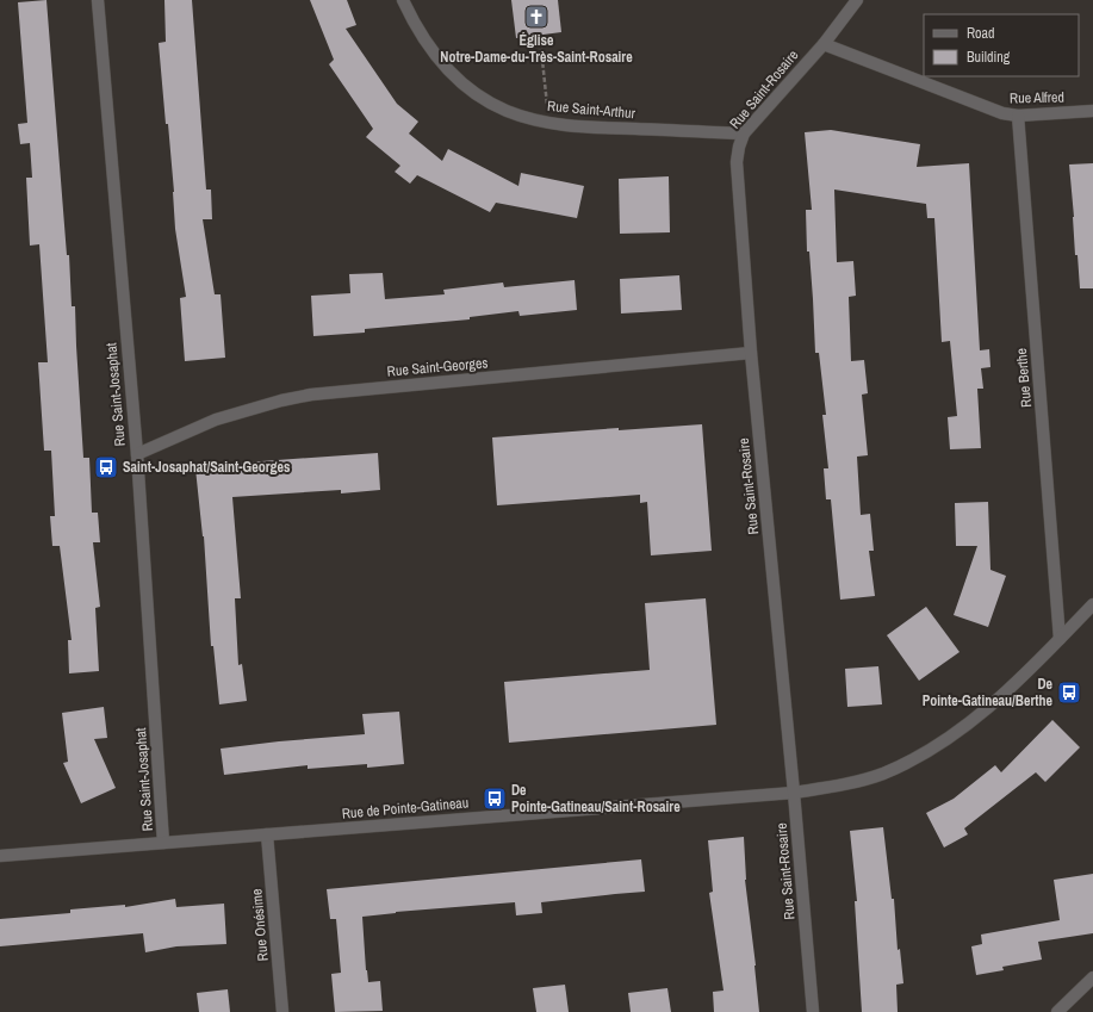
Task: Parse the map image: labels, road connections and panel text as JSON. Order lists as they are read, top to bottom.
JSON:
{
  "streets": {
    "street": [
      "Rue Saint-Rosaire",
      "Rue Alfred",
      "Rue Saint-Arthur",
      "Rue Saint-Georges",
      "Rue Berthe",
      "Rue Saint-Josaphat",
      "Rue de Pointe-Gatineau",
      "Rue Onésime"
    ]
  },
  "crossings": [
    ["Rue Saint-Rosaire", "Rue Alfred"],
    ["Rue Saint-Rosaire", "Rue Saint-Arthur"],
    ["Rue Saint-Rosaire", "Rue Saint-Georges"],
    ["Rue Saint-Rosaire", "Rue de Pointe-Gatineau"],
    ["Rue Alfred", "Rue Berthe"],
    ["Rue Saint-Georges", "Rue Saint-Josaphat"],
    ["Rue Berthe", "Rue de Pointe-Gatineau"],
    ["Rue Saint-Josaphat", "Rue de Pointe-Gatineau"],
    ["Rue de Pointe-Gatineau", "Rue Onésime"]
  ],
  "places": {
    "church": ["Église Notre-Dame-du-Très-Saint-Rosaire"],
    "bus stop": ["Saint-Josaphat/Saint-Georges", "De Pointe-Gatineau/Berthe", "De Pointe-Gatineau/Saint-Rosaire"]
  },
  "legend": ["Road", "Building"]
}
